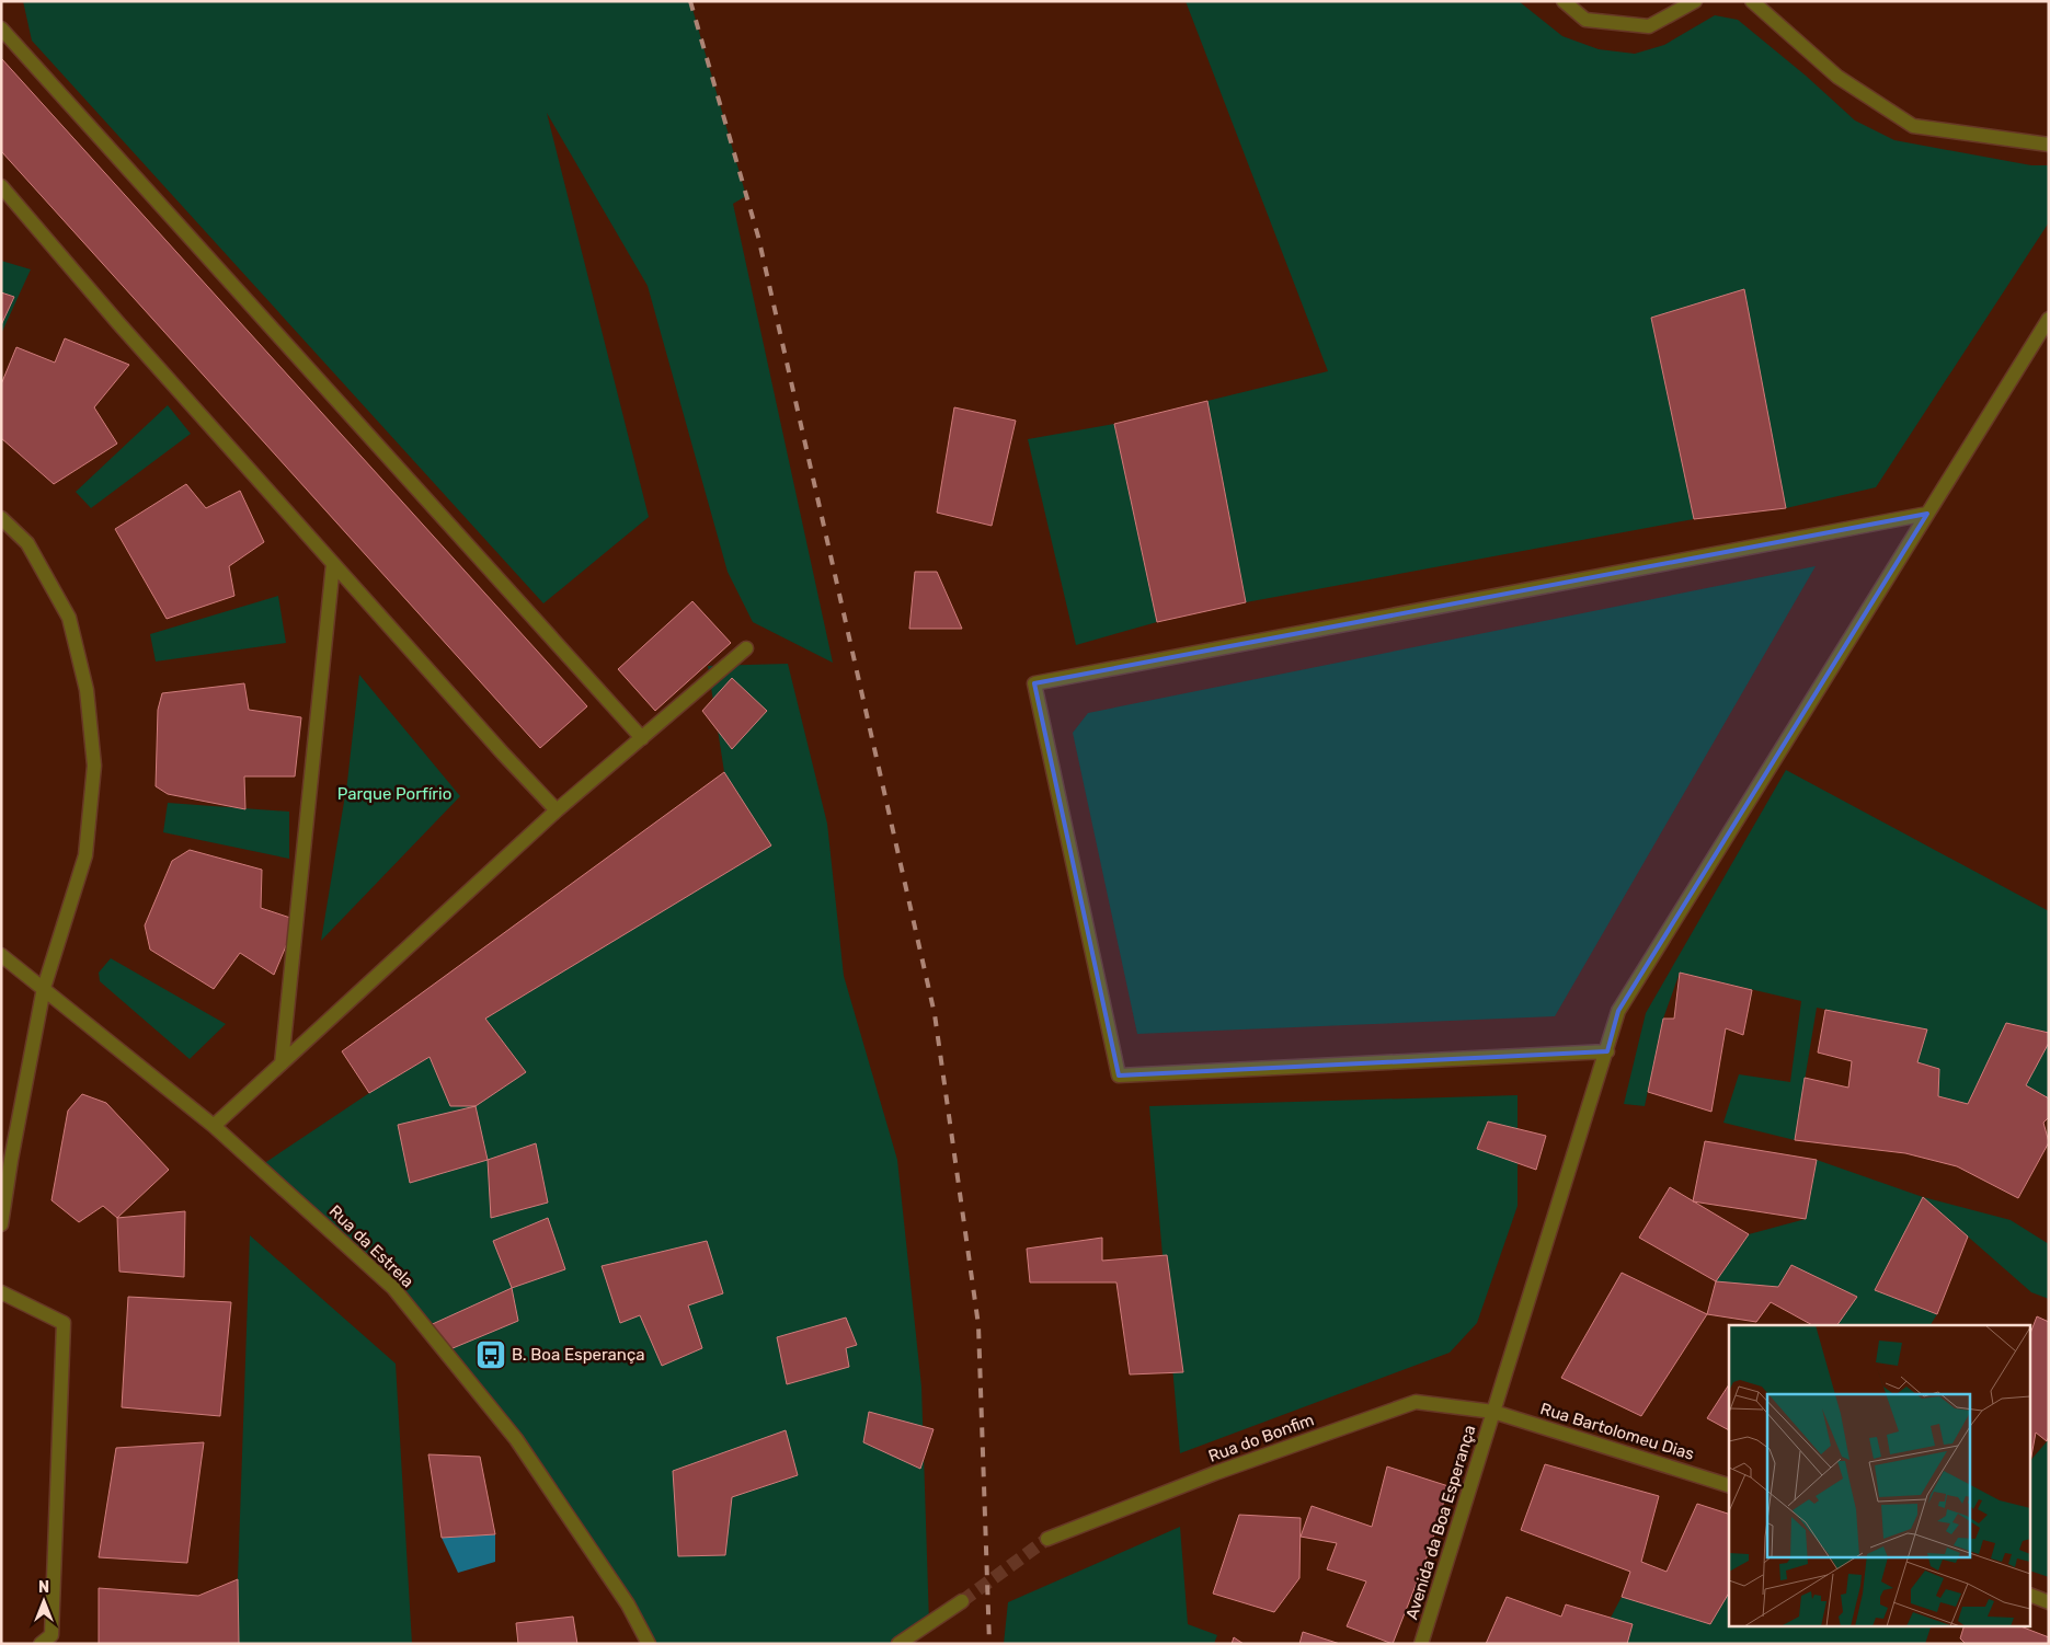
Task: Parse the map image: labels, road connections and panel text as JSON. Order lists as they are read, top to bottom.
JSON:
{
  "streets": {
    "street": [
      "Rua da Estrela",
      "Rua Bartolomeu Dias",
      "Rua do Bonfim",
      "Avenida da Boa Esperança"
    ]
  },
  "crossings": [
    ["Rua Bartolomeu Dias", "Rua do Bonfim"],
    ["Rua Bartolomeu Dias", "Avenida da Boa Esperança"],
    ["Rua do Bonfim", "Avenida da Boa Esperança"]
  ],
  "parks": ["Parque Porfírio"],
  "places": {
    "bus stop": ["B. Boa Esperança"]
  },
  "north": "top"
}
